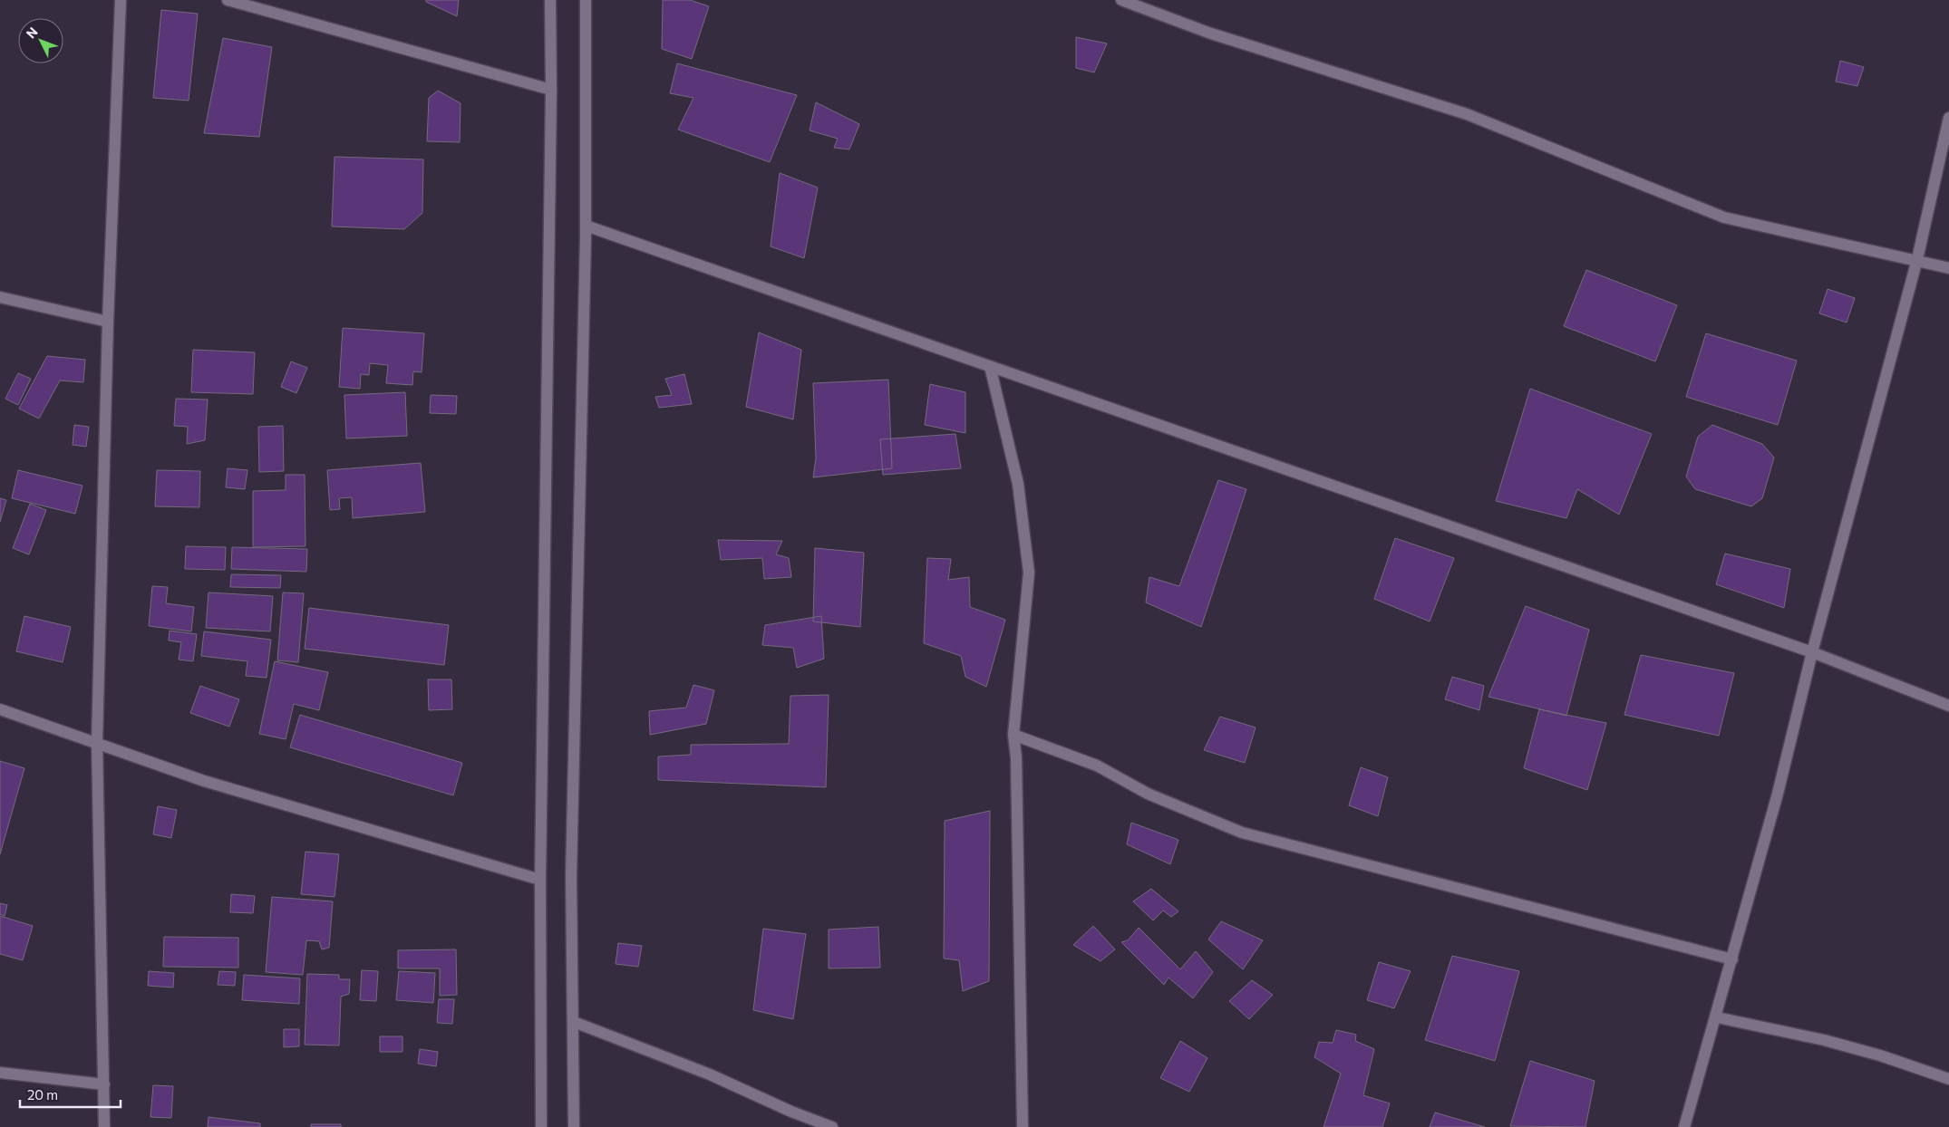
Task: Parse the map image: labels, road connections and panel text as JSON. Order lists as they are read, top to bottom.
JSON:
{
  "scale_bar": "20 m",
  "north": "top left"
}
